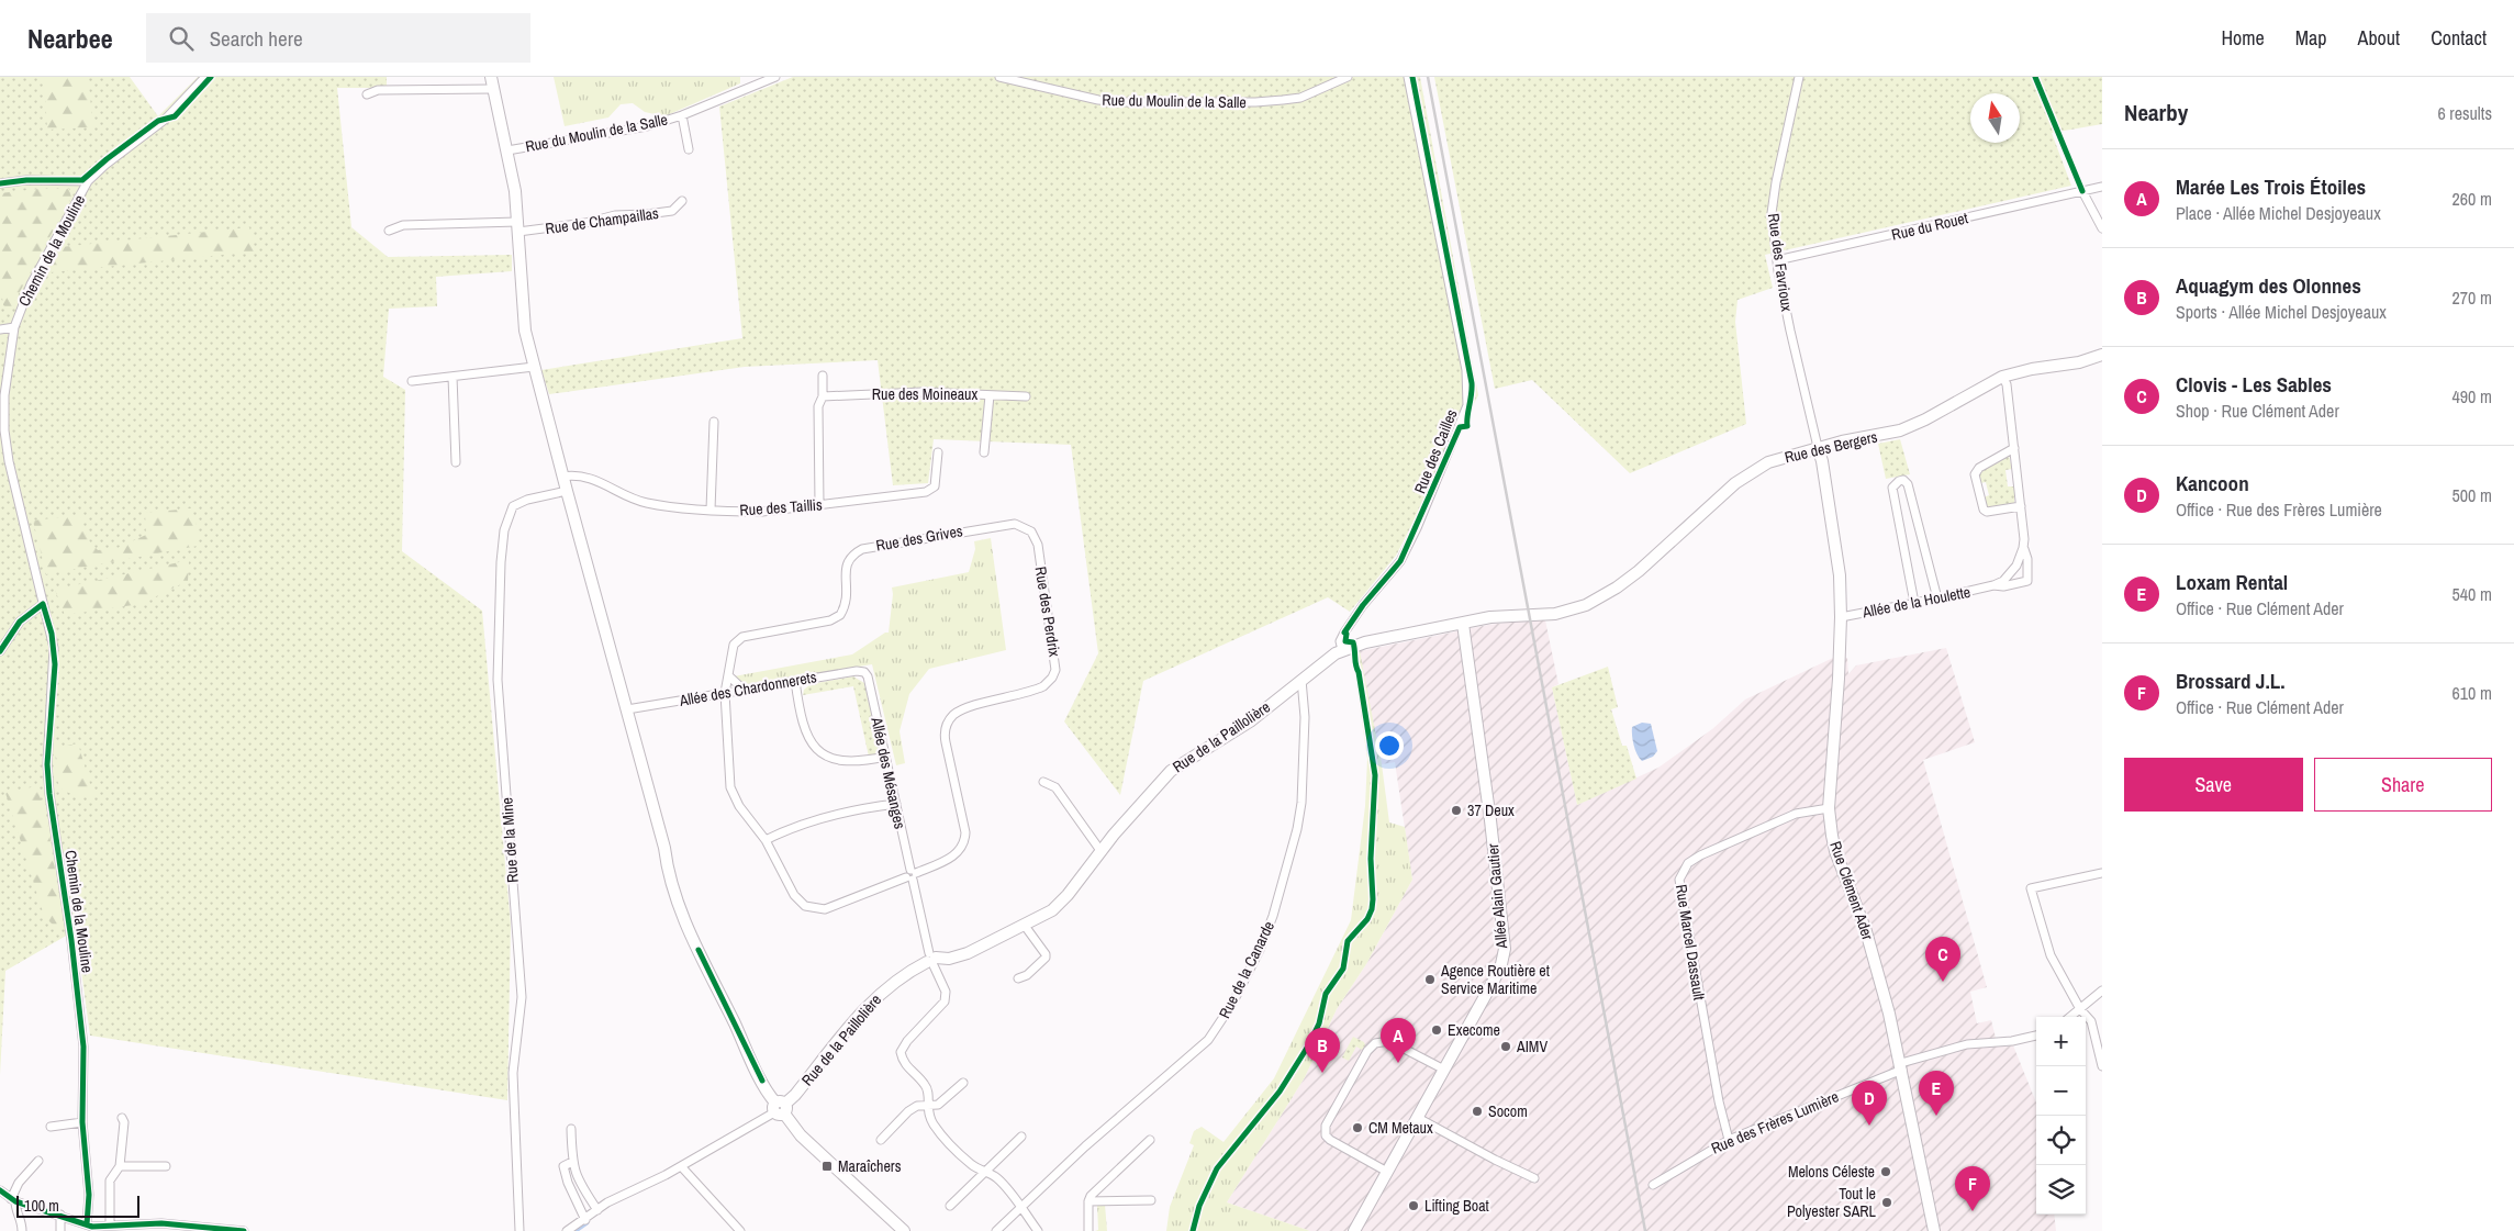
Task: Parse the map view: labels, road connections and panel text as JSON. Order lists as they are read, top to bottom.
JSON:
{
  "streets": {
    "street": [
      "Rue du Moulin de la Salle",
      "Rue de Champaillas",
      "Rue du Rouet",
      "Chemin de la Mouline",
      "Rue des Favrioux",
      "Rue des Moineaux",
      "Rue des Bergers",
      "Rue des Cailles",
      "Rue des Taillis",
      "Rue des Grives",
      "Allée de la Houlette",
      "Rue des Perdrix",
      "Allée des Chardonnerets",
      "Rue de la Paillolière",
      "Allée des Mésanges",
      "Rue de la Mine",
      "Rue Clément Ader",
      "Allée Alain Gautier",
      "Rue Marcel Dassault",
      "Rue de la Canarde",
      "Rue des Frères Lumière"
    ]
  },
  "crossings": [
    ["Rue du Rouet", "Rue des Favrioux"],
    ["Rue des Favrioux", "Rue des Bergers"],
    ["Rue des Favrioux", "Rue Clément Ader"],
    ["Rue des Bergers", "Allée de la Houlette"],
    ["Rue des Bergers", "Rue de la Paillolière"],
    ["Rue des Bergers", "Rue Clément Ader"],
    ["Rue des Cailles", "Rue de la Paillolière"],
    ["Rue des Grives", "Rue des Perdrix"],
    ["Rue des Grives", "Allée des Chardonnerets"],
    ["Allée de la Houlette", "Rue Clément Ader"],
    ["Rue des Perdrix", "Allée des Mésanges"],
    ["Allée des Chardonnerets", "Allée des Mésanges"],
    ["Rue de la Paillolière", "Allée des Mésanges"],
    ["Rue de la Paillolière", "Allée Alain Gautier"],
    ["Rue de la Paillolière", "Rue de la Canarde"],
    ["Rue Clément Ader", "Rue Marcel Dassault"],
    ["Rue Clément Ader", "Rue des Frères Lumière"],
    ["Rue Marcel Dassault", "Rue des Frères Lumière"]
  ],
  "places": {
    "other": [
      "37 Deux",
      "Agence Routière et Service Maritime",
      "Execome",
      "AIMV",
      "Socom",
      "CM Metaux",
      "Melons Céleste",
      "Tout le Polyester SARL",
      "Lifting Boat"
    ],
    "transit": ["Maraîchers"]
  },
  "scale_bar": "100 m",
  "north": "top",
  "page": {
    "header": "Nearbee",
    "search": "Search here",
    "nav": [
      "Home",
      "Map",
      "About",
      "Contact"
    ],
    "heading": ["Nearby", "6 results"],
    "list": [
      {
        "mark": "A",
        "name": "Marée Les Trois Étoiles",
        "note": "Place · Allée Michel Desjoyeaux",
        "value": "260 m"
      },
      {
        "mark": "B",
        "name": "Aquagym des Olonnes",
        "note": "Sports · Allée Michel Desjoyeaux",
        "value": "270 m"
      },
      {
        "mark": "C",
        "name": "Clovis - Les Sables",
        "note": "Shop · Rue Clément Ader",
        "value": "490 m"
      },
      {
        "mark": "D",
        "name": "Kancoon",
        "note": "Office · Rue des Frères Lumière",
        "value": "500 m"
      },
      {
        "mark": "E",
        "name": "Loxam Rental",
        "note": "Office · Rue Clément Ader",
        "value": "540 m"
      },
      {
        "mark": "F",
        "name": "Brossard J.L.",
        "note": "Office · Rue Clément Ader",
        "value": "610 m"
      }
    ],
    "buttons": ["Save", "Share"],
    "pins": [
      "C",
      "A",
      "B",
      "E",
      "D",
      "F"
    ],
    "map_buttons": ["+", "−"],
    "scale": "100 m"
  }
}
